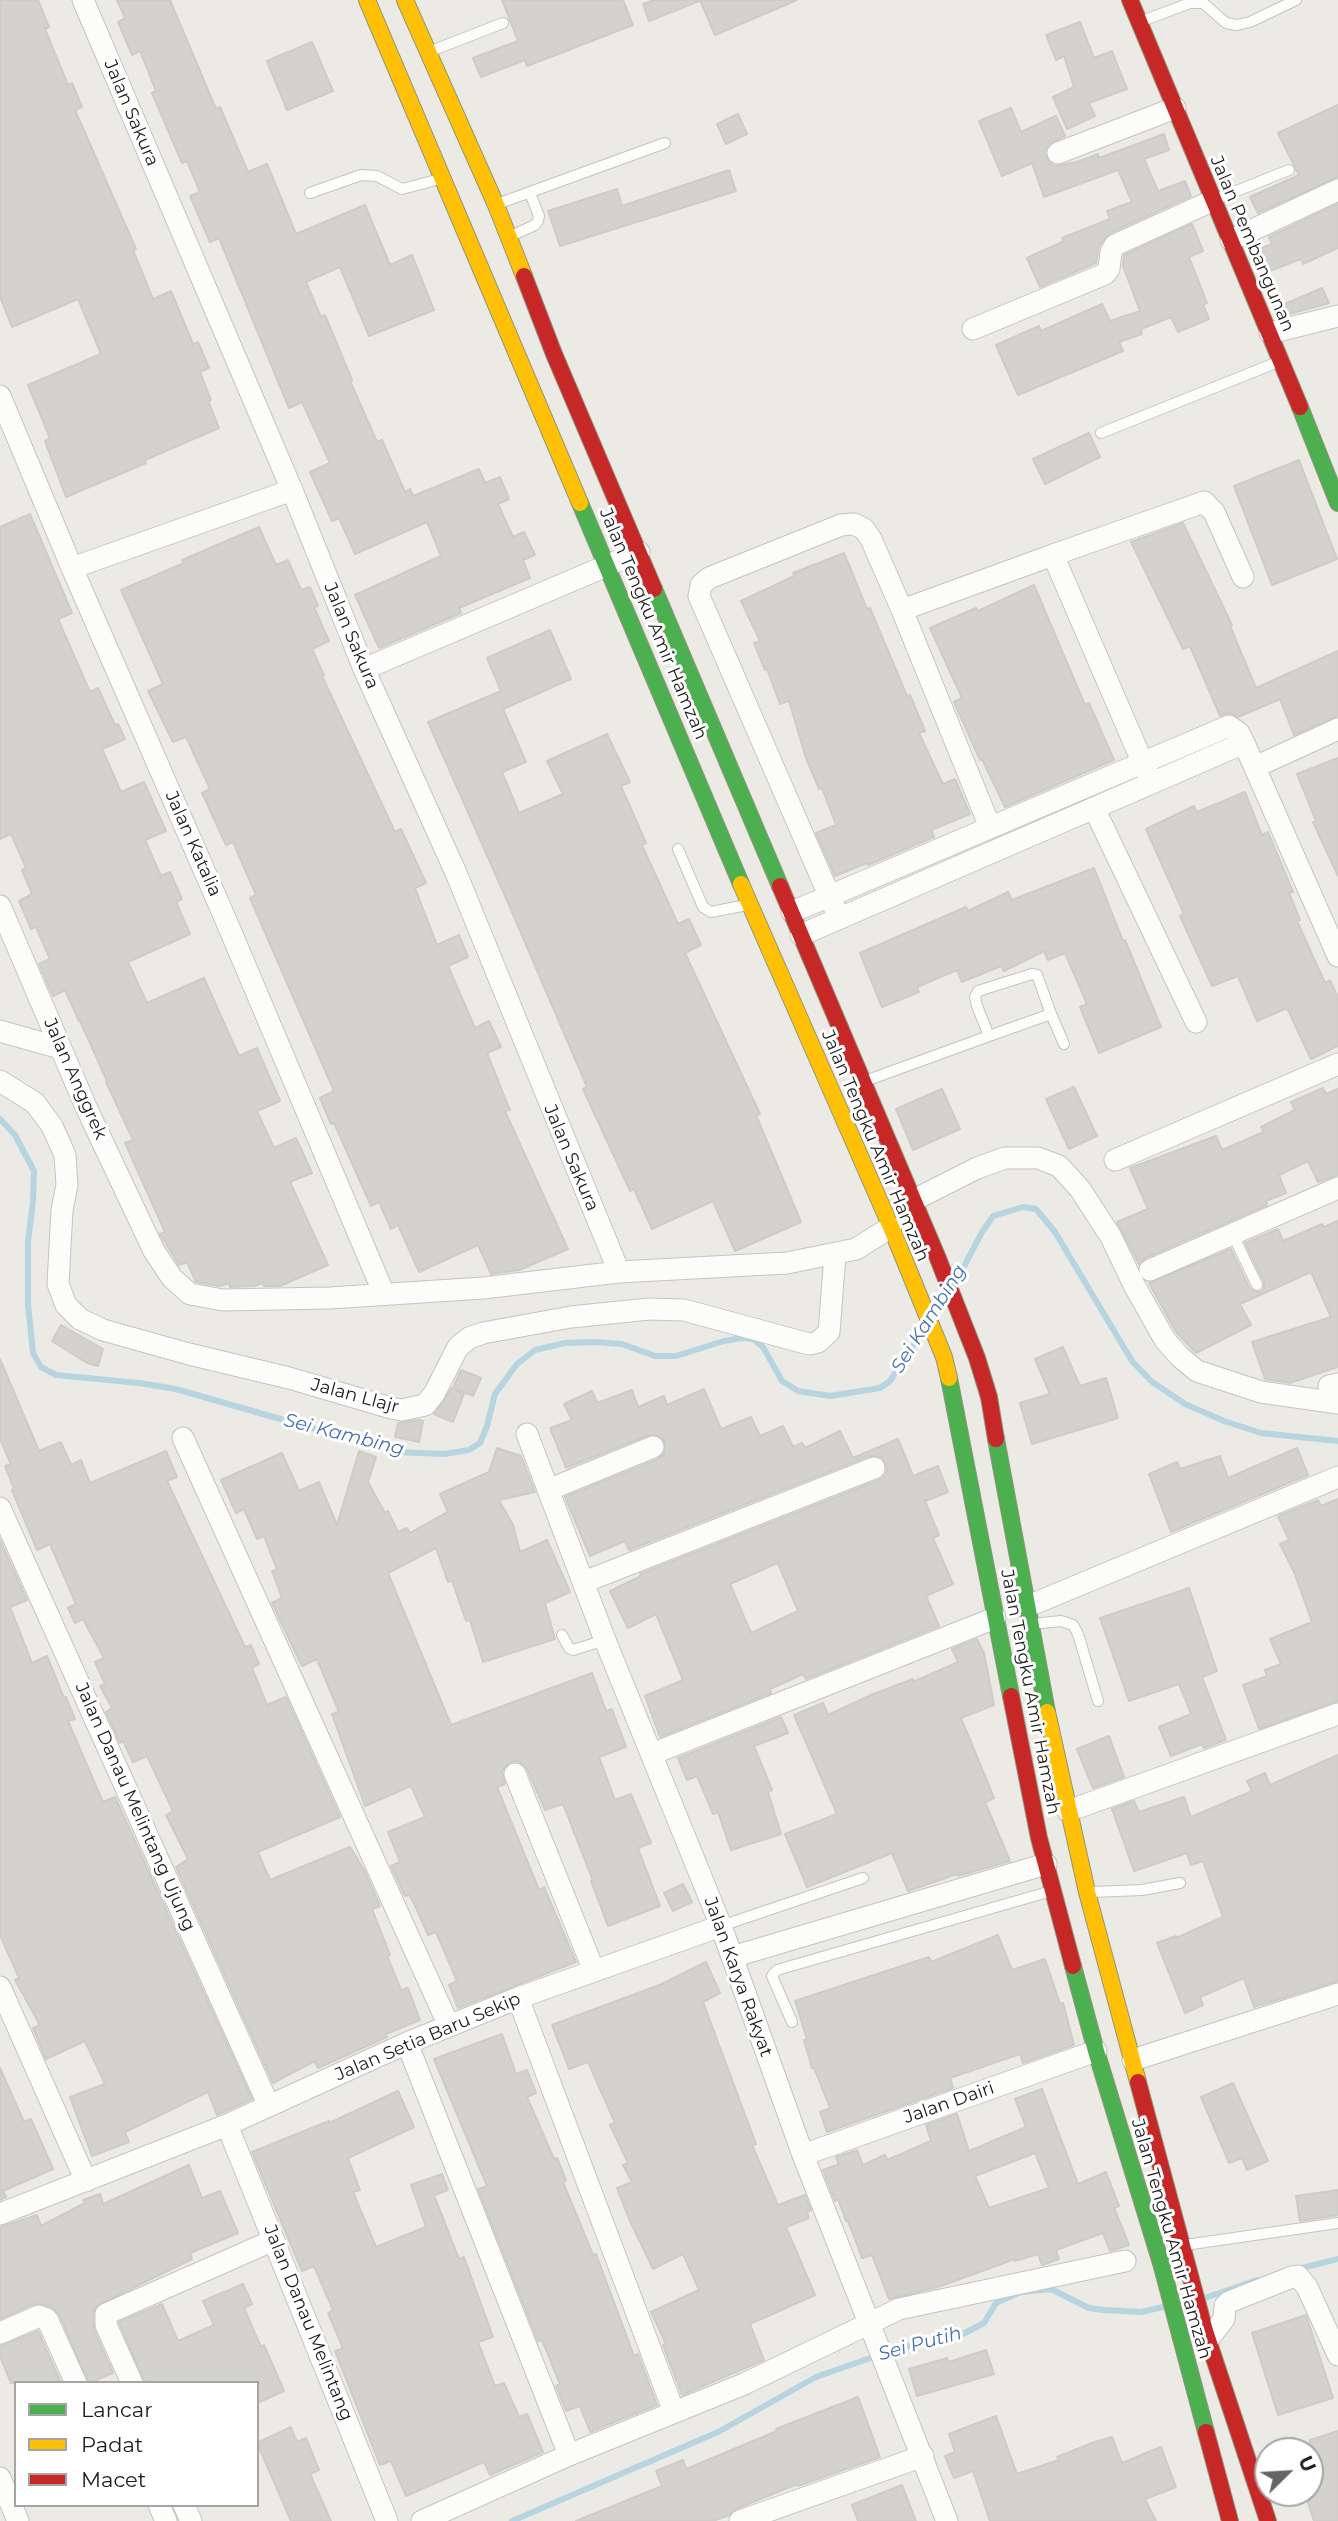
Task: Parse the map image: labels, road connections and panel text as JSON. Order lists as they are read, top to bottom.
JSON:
{
  "streets": {
    "main road": ["Jalan Pembangunan", "Jalan Tengku Amir Hamzah"],
    "street": [
      "Jalan Sakura",
      "Jalan Katalia",
      "Jalan Anggrek",
      "Jalan Llajr",
      "Jalan Danau Melintang Ujung",
      "Jalan Karya Rakyat",
      "Jalan Setia Baru Sekip",
      "Jalan Dairi",
      "Jalan Danau Melintang"
    ]
  },
  "crossings": [
    ["Jalan Sakura", "Jalan Anggrek"],
    ["Jalan Tengku Amir Hamzah", "Jalan Anggrek"],
    ["Jalan Tengku Amir Hamzah", "Jalan Dairi"],
    ["Jalan Katalia", "Jalan Anggrek"],
    ["Jalan Anggrek", "Jalan Llajr"],
    ["Jalan Danau Melintang Ujung", "Jalan Setia Baru Sekip"],
    ["Jalan Karya Rakyat", "Jalan Setia Baru Sekip"],
    ["Jalan Karya Rakyat", "Jalan Dairi"],
    ["Jalan Setia Baru Sekip", "Jalan Danau Melintang"]
  ],
  "water": ["Sei Kambing", "Sei Putih"],
  "legend": ["Lancar", "Padat", "Macet"],
  "north": "top right"
}
